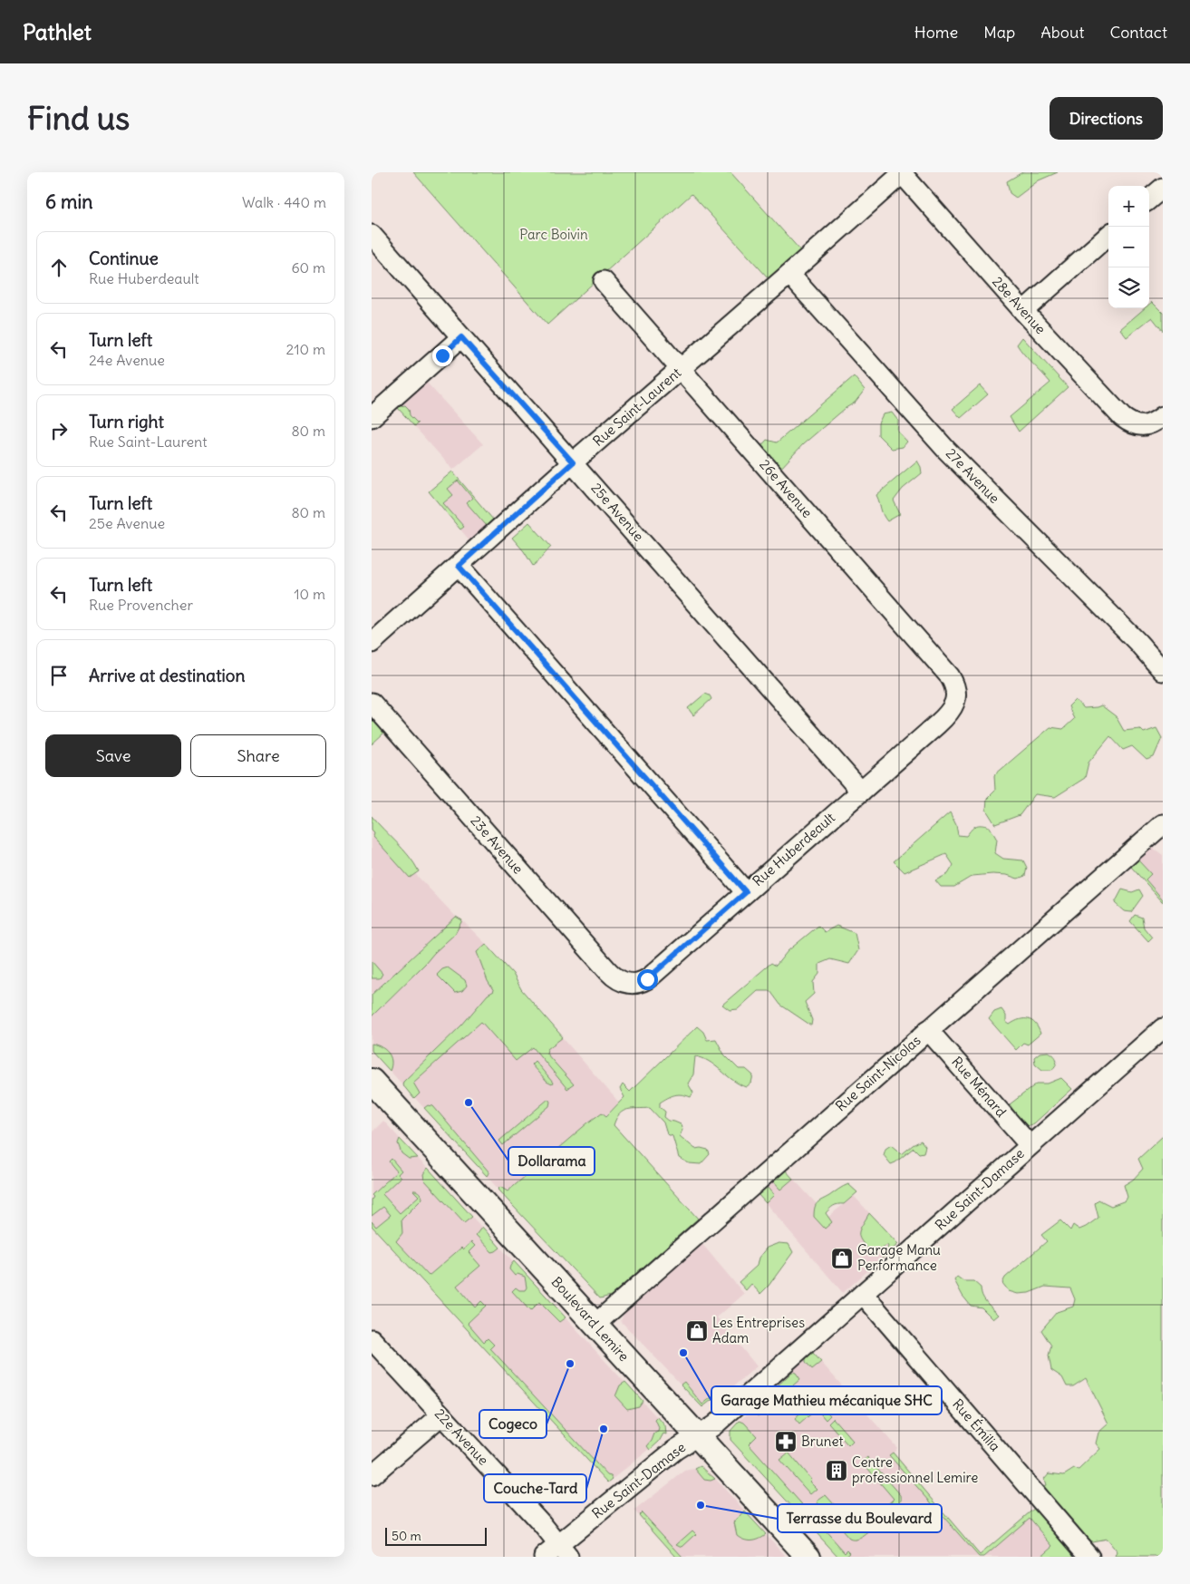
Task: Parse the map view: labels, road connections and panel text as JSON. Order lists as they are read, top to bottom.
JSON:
{
  "streets": {
    "main road": ["Boulevard Lemire"],
    "street": [
      "28e Avenue",
      "Rue Saint-Laurent",
      "27e Avenue",
      "26e Avenue",
      "25e Avenue",
      "23e Avenue",
      "Rue Huberdeault",
      "Rue Saint-Nicolas",
      "Rue Ménard",
      "Rue Saint-Damase",
      "Rue Émilia",
      "22e Avenue"
    ]
  },
  "crossings": [
    ["28e Avenue", "Rue Saint-Laurent"],
    ["Rue Saint-Laurent", "27e Avenue"],
    ["Rue Saint-Laurent", "26e Avenue"],
    ["Rue Saint-Laurent", "25e Avenue"],
    ["26e Avenue", "Rue Huberdeault"],
    ["25e Avenue", "Rue Huberdeault"],
    ["23e Avenue", "Rue Huberdeault"],
    ["Rue Saint-Nicolas", "Rue Ménard"],
    ["Rue Saint-Nicolas", "Boulevard Lemire"],
    ["Rue Ménard", "Rue Saint-Damase"],
    ["Rue Saint-Damase", "Boulevard Lemire"],
    ["Rue Saint-Damase", "Rue Émilia"],
    ["Rue Saint-Damase", "22e Avenue"]
  ],
  "parks": ["Parc Boivin"],
  "places": {
    "other": [
      "Dollarama",
      "Garage Mathieu mécanique SHC",
      "Cogeco",
      "Couche-Tard",
      "Terrasse du Boulevard"
    ],
    "shop": ["Garage Manu Performance", "Les Entreprises Adam"],
    "pharmacy": ["Brunet"],
    "building": ["Centre professionnel Lemire"]
  },
  "scale_bar": "50 m",
  "page": {
    "header": "Pathlet",
    "nav": [
      "Home",
      "Map",
      "About",
      "Contact"
    ],
    "buttons": [
      "Directions",
      ["Save", "Share"]
    ],
    "title": "Find us",
    "heading": ["6 min", "Walk · 440 m"],
    "map_buttons": ["+", "−"],
    "list": [
      ["Continue", "Rue Huberdeault", "60 m"],
      ["Turn left", "24e Avenue", "210 m"],
      ["Turn right", "Rue Saint-Laurent", "80 m"],
      ["Turn left", "25e Avenue", "80 m"],
      ["Turn left", "Rue Provencher", "10 m"],
      "Arrive at destination"
    ],
    "scale": "50 m"
  }
}
